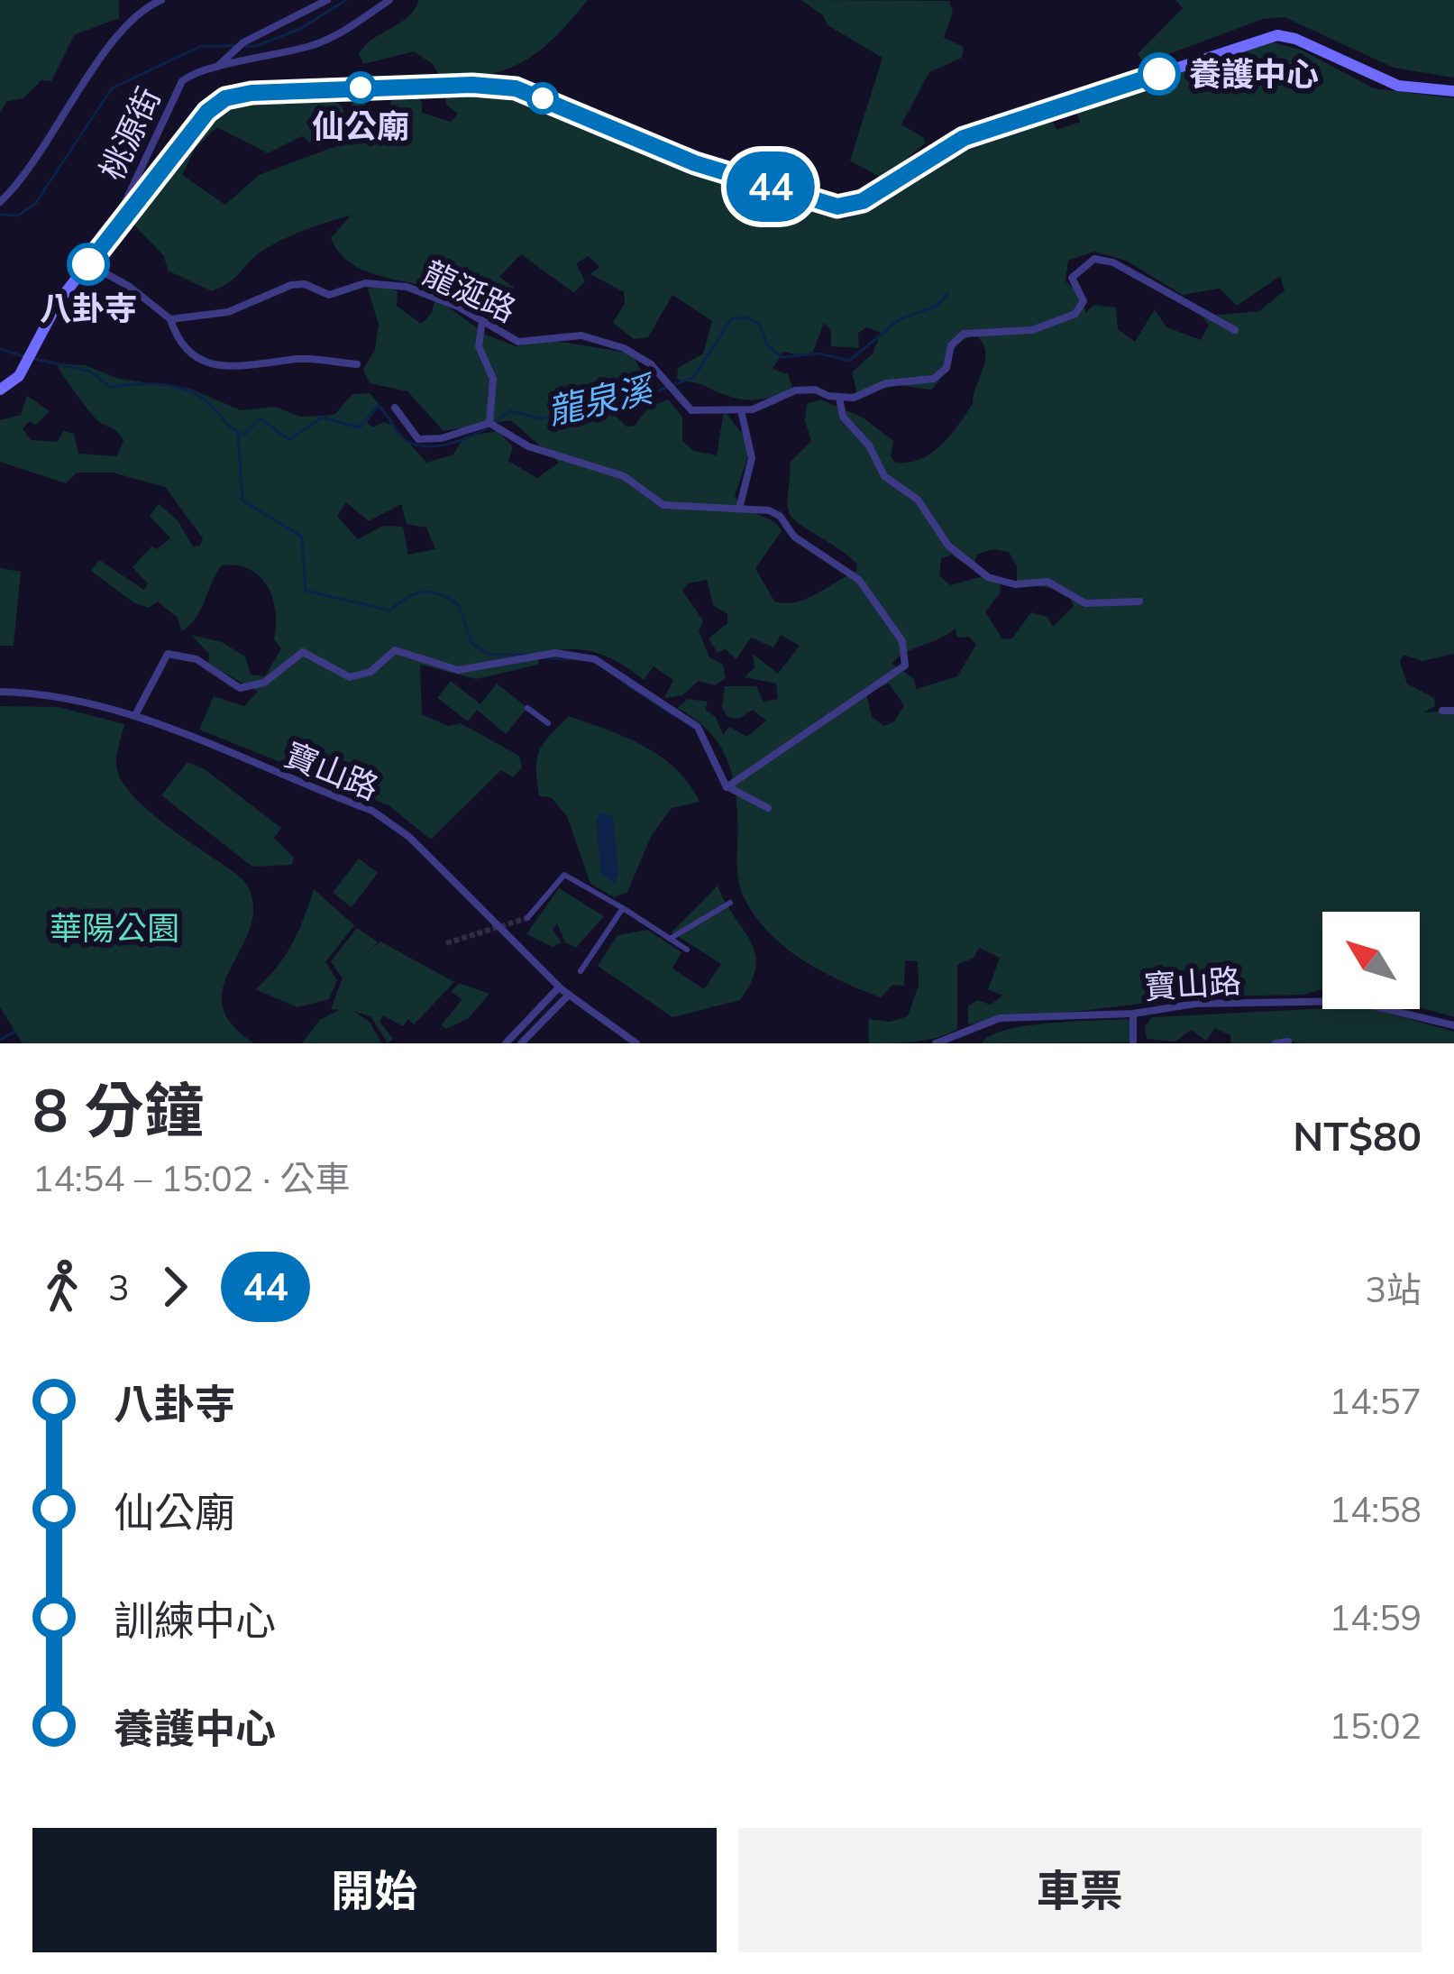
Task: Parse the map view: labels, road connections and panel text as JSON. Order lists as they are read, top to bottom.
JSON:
{
  "streets": {
    "street": ["桃源街", "龍涎路", "寶山路"]
  },
  "water": ["龍泉溪"],
  "parks": ["華陽公園"],
  "places": ["養護中心", "仙公廟", "八卦寺"],
  "lines": ["bus line 44"],
  "north": "top left",
  "page": {
    "on_map": "44",
    "heading": ["8 分鐘", "14:54 – 15:02 · 公車", "NT$80"],
    "legs": ["3", "44", "3站"],
    "list": [
      {
        "name": "八卦寺",
        "value": "14:57"
      },
      {
        "name": "仙公廟",
        "value": "14:58"
      },
      {
        "name": "訓練中心",
        "value": "14:59"
      },
      {
        "name": "養護中心",
        "value": "15:02"
      }
    ],
    "buttons": ["開始", "車票"]
  }
}
